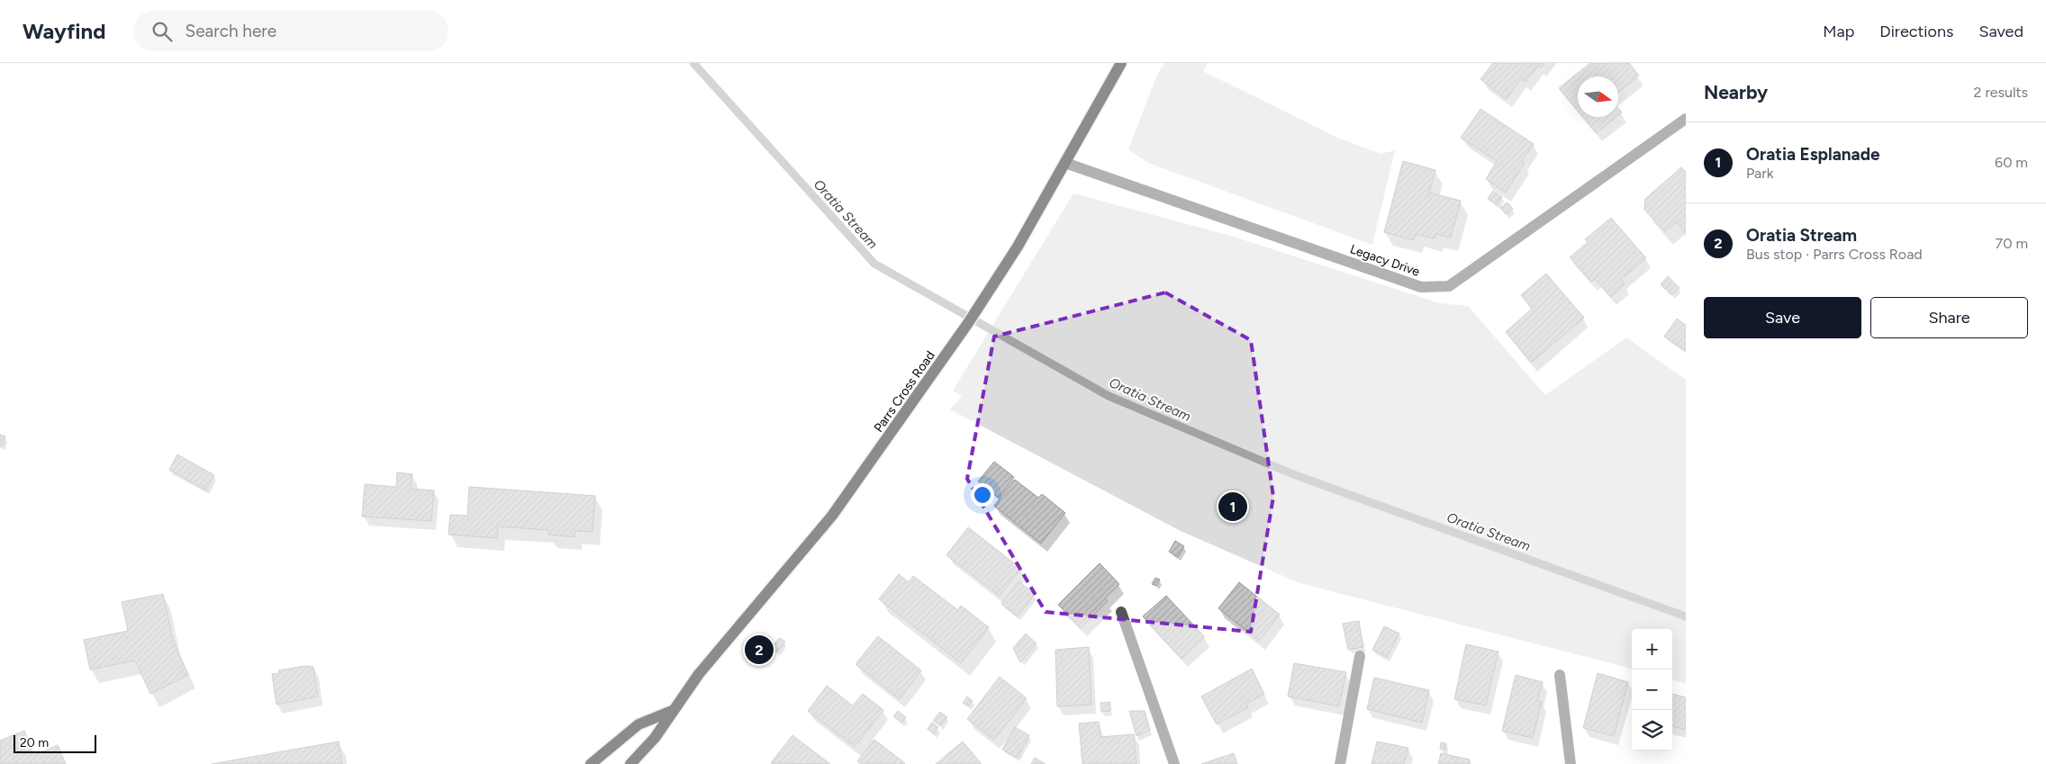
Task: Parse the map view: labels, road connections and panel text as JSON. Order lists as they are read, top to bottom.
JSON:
{
  "streets": {
    "main road": ["Parrs Cross Road"],
    "street": ["Legacy Drive"]
  },
  "crossings": [
    ["Legacy Drive", "Parrs Cross Road"]
  ],
  "water": ["Oratia Stream"],
  "scale_bar": "20 m",
  "north": "right",
  "page": {
    "header": "Wayfind",
    "search": "Search here",
    "nav": ["Map", "Directions", "Saved"],
    "heading": ["Nearby", "2 results"],
    "list": [
      {
        "mark": "1",
        "name": "Oratia Esplanade",
        "note": "Park",
        "value": "60 m"
      },
      {
        "mark": "2",
        "name": "Oratia Stream",
        "note": "Bus stop · Parrs Cross Road",
        "value": "70 m"
      }
    ],
    "buttons": ["Save", "Share"],
    "pins": ["1", "2"],
    "map_buttons": ["+", "−"],
    "scale": "20 m"
  }
}
